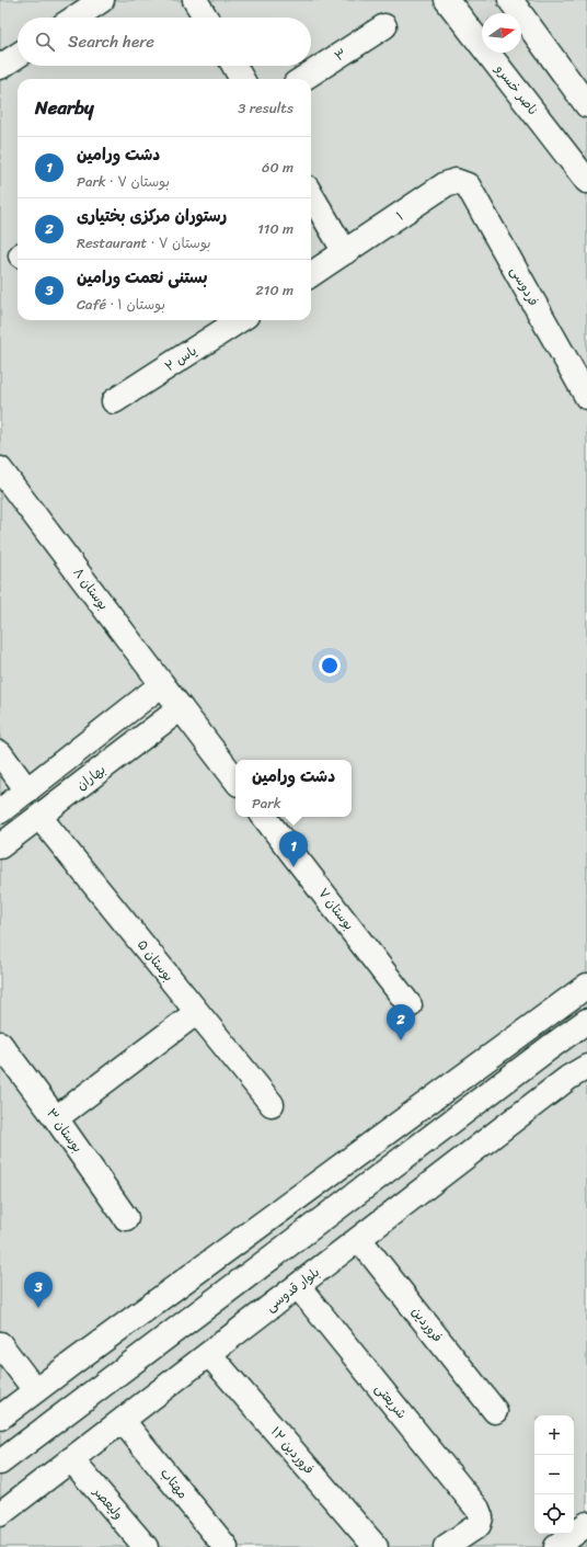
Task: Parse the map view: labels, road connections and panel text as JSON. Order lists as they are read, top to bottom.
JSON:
{
  "streets": {
    "street": [
      "۳",
      "ناصر خسرو",
      "۱",
      "فردوسی",
      "یاس ۲",
      "بوستان ۸",
      "بهاران",
      "بوستان ۷",
      "بوستان ۵",
      "بوستان ۳",
      "بلوار قدوسی",
      "فروردین",
      "شریعتی",
      "۱۲ فروردین",
      "مهتاب",
      "ولیعصر"
    ]
  },
  "crossings": [
    ["۱", "فردوسی"],
    ["بوستان ۸", "بهاران"],
    ["بهاران", "بوستان ۵"],
    ["بلوار قدوسی", "فروردین"],
    ["بلوار قدوسی", "شریعتی"],
    ["بلوار قدوسی", "۱۲ فروردین"],
    ["بلوار قدوسی", "مهتاب"],
    ["بلوار قدوسی", "ولیعصر"]
  ],
  "north": "right",
  "page": {
    "search": "Search here",
    "heading": ["Nearby", "3 results"],
    "list": [
      {
        "mark": "1",
        "name": "دشت ورامین",
        "note": "Park · بوستان ۷",
        "value": "60 m"
      },
      {
        "mark": "2",
        "name": "رستوران مرکزی بختیاری",
        "note": "Restaurant · بوستان ۷",
        "value": "110 m"
      },
      {
        "mark": "3",
        "name": "بستنی نعمت ورامین",
        "note": "Café · بوستان ۱",
        "value": "210 m"
      }
    ],
    "popup": ["دشت ورامین", "Park"],
    "pins": ["1", "2", "3"],
    "map_buttons": ["+", "−"]
  }
}
